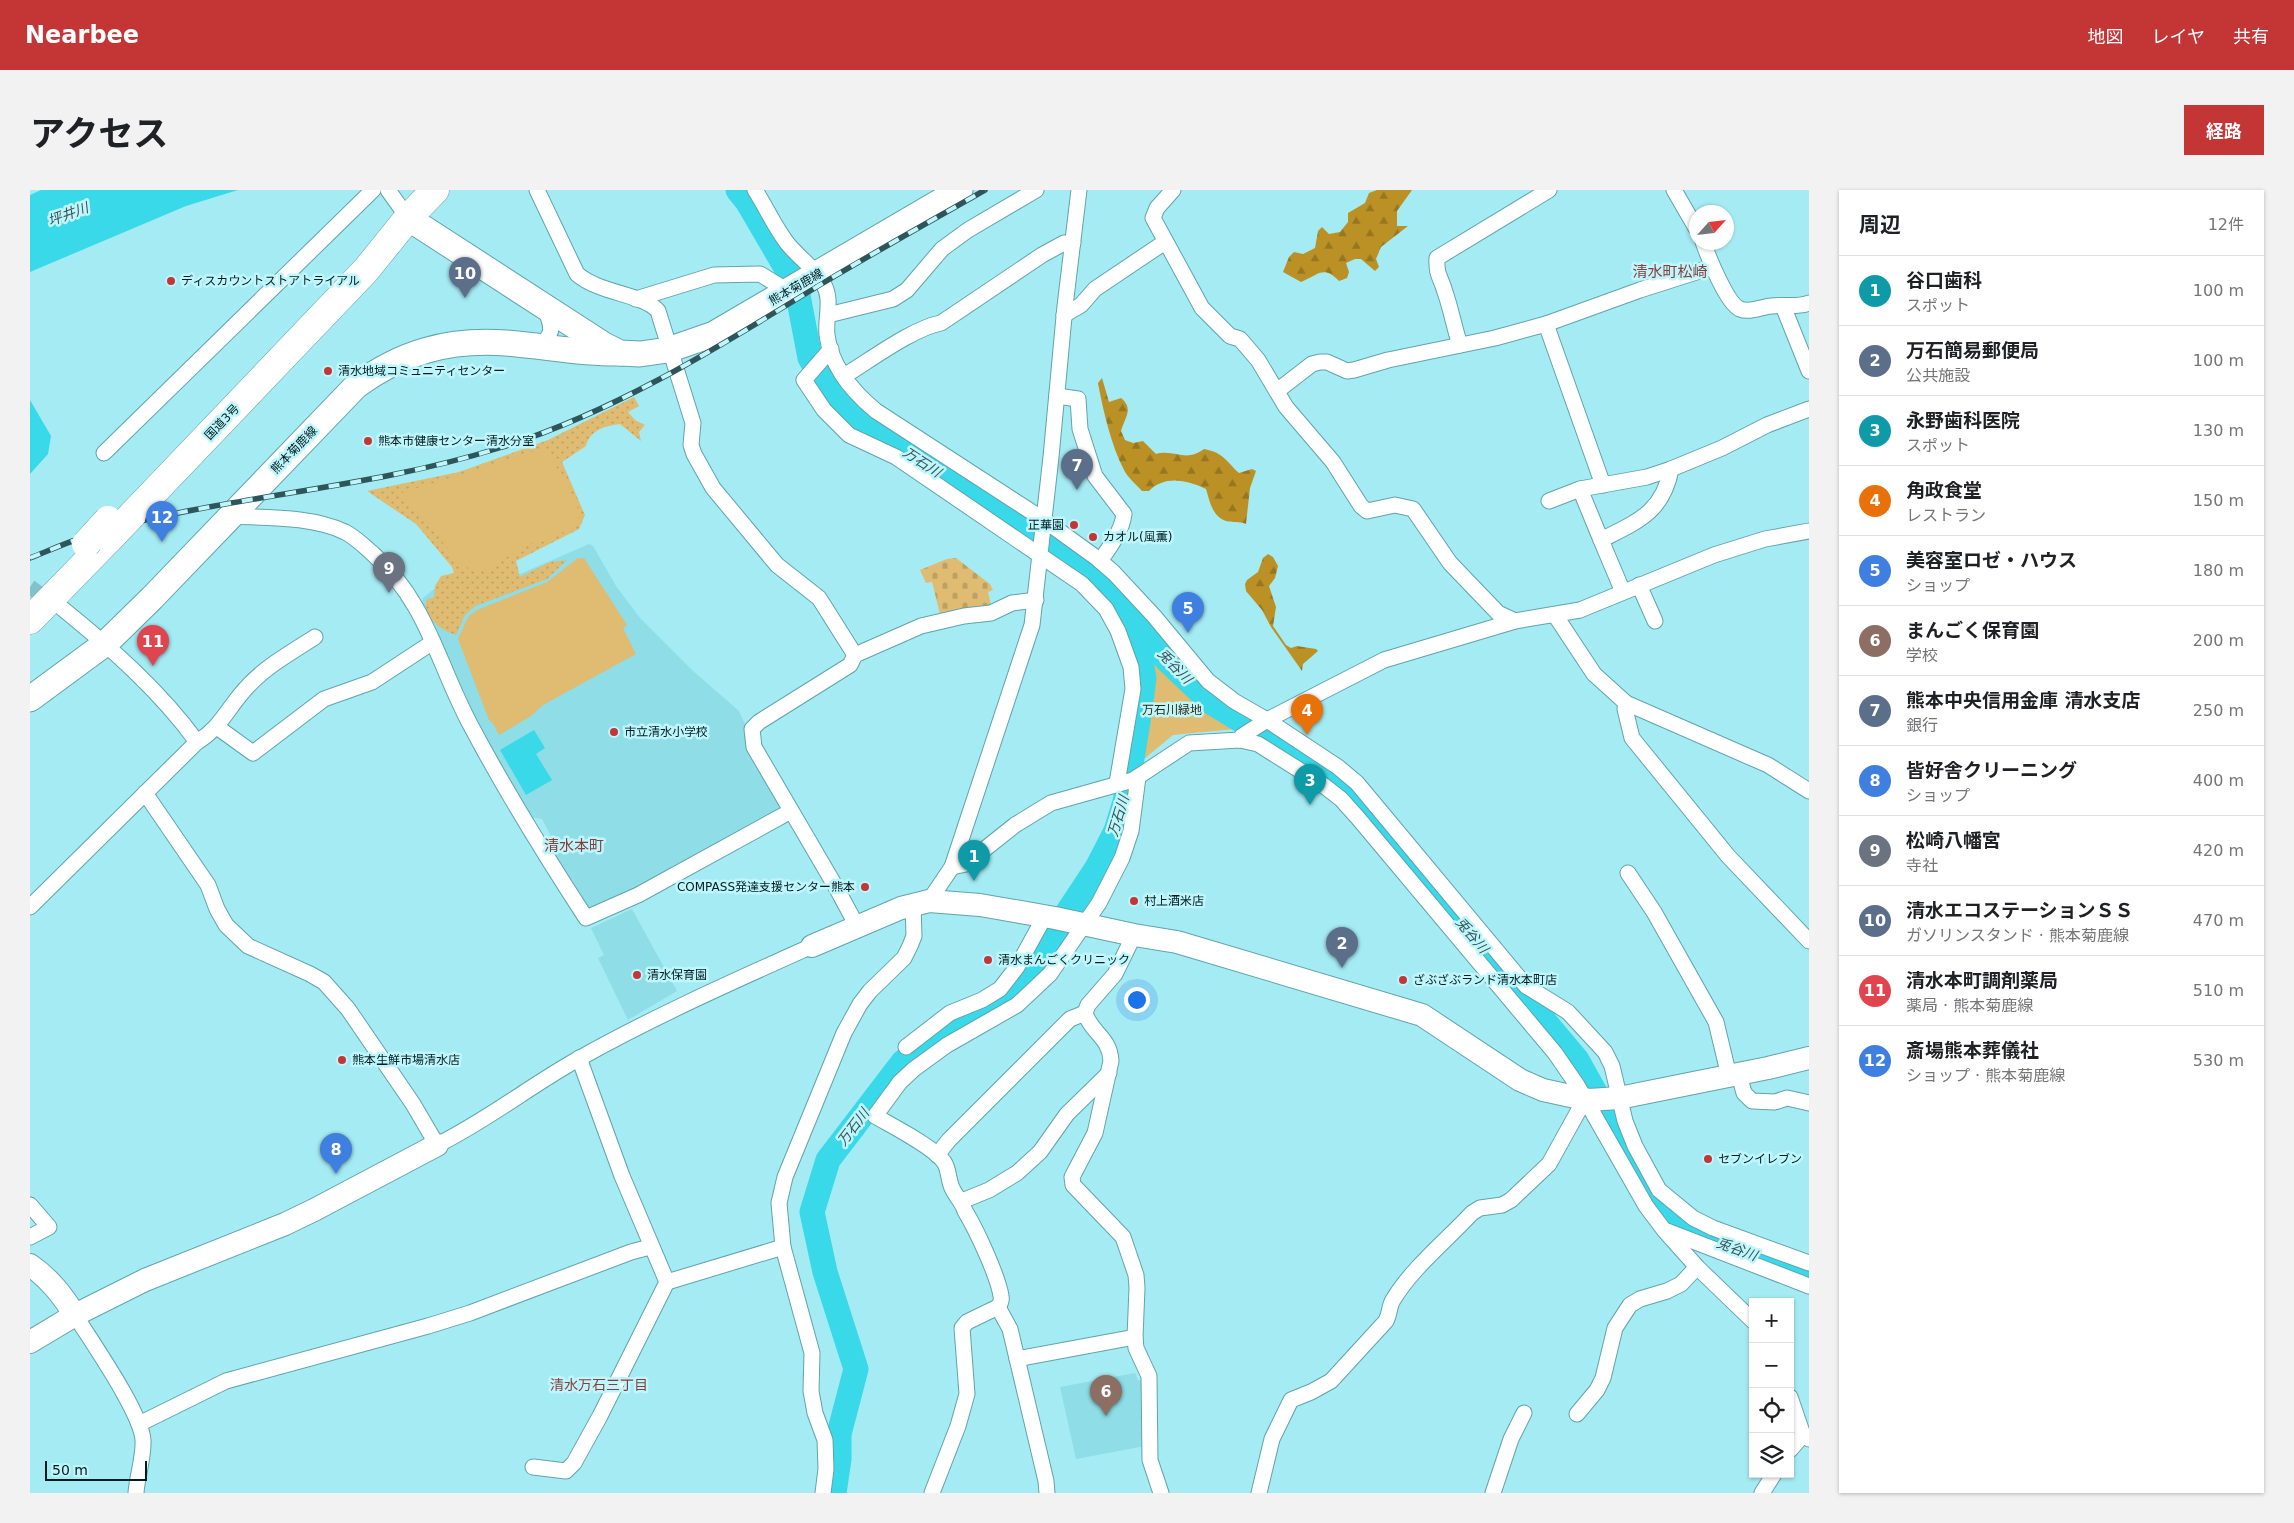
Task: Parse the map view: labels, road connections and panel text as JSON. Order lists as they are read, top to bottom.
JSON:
{
  "streets": {
    "highway": ["国道3号"],
    "main road": ["熊本菊鹿線"]
  },
  "crossings": [
    ["熊本菊鹿線", "国道3号"]
  ],
  "districts": ["清水町松崎", "清水本町", "清水万石三丁目"],
  "water": ["坪井川", "万石川", "兎谷川"],
  "parks": ["万石川緑地"],
  "places": [
    "ディスカウントストアトライアル",
    "清水地域コミュニティセンター",
    "熊本市健康センター清水分室",
    "正華園",
    "カオル(風薫)",
    "市立清水小学校",
    "COMPASS発達支援センター熊本",
    "村上酒米店",
    "清水まんごくクリニック",
    "清水保育園",
    "ざぶざぶランド清水本町店",
    "熊本生鮮市場清水店",
    "セブンイレブン"
  ],
  "scale_bar": "50 m",
  "north": "top right",
  "page": {
    "header": "Nearbee",
    "nav": ["地図", "レイヤ", "共有"],
    "title": "アクセス",
    "buttons": "経路",
    "heading": ["周辺", "12件"],
    "list": [
      {
        "mark": "1",
        "name": "谷口歯科",
        "note": "スポット",
        "value": "100 m"
      },
      {
        "mark": "2",
        "name": "万石簡易郵便局",
        "note": "公共施設",
        "value": "100 m"
      },
      {
        "mark": "3",
        "name": "永野歯科医院",
        "note": "スポット",
        "value": "130 m"
      },
      {
        "mark": "4",
        "name": "角政食堂",
        "note": "レストラン",
        "value": "150 m"
      },
      {
        "mark": "5",
        "name": "美容室ロゼ・ハウス",
        "note": "ショップ",
        "value": "180 m"
      },
      {
        "mark": "6",
        "name": "まんごく保育園",
        "note": "学校",
        "value": "200 m"
      },
      {
        "mark": "7",
        "name": "熊本中央信用金庫 清水支店",
        "note": "銀行",
        "value": "250 m"
      },
      {
        "mark": "8",
        "name": "皆好舎クリーニング",
        "note": "ショップ",
        "value": "400 m"
      },
      {
        "mark": "9",
        "name": "松崎八幡宮",
        "note": "寺社",
        "value": "420 m"
      },
      {
        "mark": "10",
        "name": "清水エコステーションＳＳ",
        "note": "ガソリンスタンド · 熊本菊鹿線",
        "value": "470 m"
      },
      {
        "mark": "11",
        "name": "清水本町調剤薬局",
        "note": "薬局 · 熊本菊鹿線",
        "value": "510 m"
      },
      {
        "mark": "12",
        "name": "斎場熊本葬儀社",
        "note": "ショップ · 熊本菊鹿線",
        "value": "530 m"
      }
    ],
    "pins": [
      "10",
      "7",
      "12",
      "9",
      "5",
      "11",
      "4",
      "3",
      "1",
      "2",
      "8",
      "6"
    ],
    "map_buttons": ["+", "−"],
    "scale": "50 m"
  }
}
